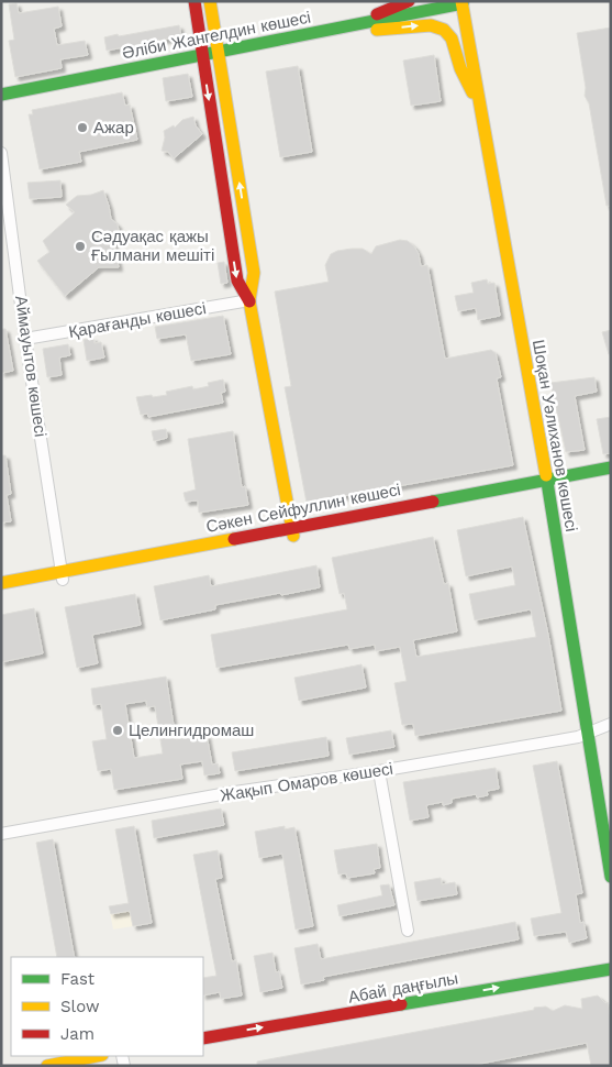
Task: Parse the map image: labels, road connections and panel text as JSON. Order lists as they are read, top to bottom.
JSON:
{
  "streets": {
    "street": [
      "Әліби Жангелдин көшесі",
      "Қарағанды көшесі",
      "Аймауытов көшесі",
      "Шоқан Уәлиханов көшесі",
      "Сәкен Сейфуллин көшесі",
      "Жақып Омаров көшесі",
      "Абай даңғылы"
    ]
  },
  "crossings": [
    ["Әліби Жангелдин көшесі", "Шоқан Уәлиханов көшесі"],
    ["Қарағанды көшесі", "Аймауытов көшесі"],
    ["Аймауытов көшесі", "Сәкен Сейфуллин көшесі"],
    ["Шоқан Уәлиханов көшесі", "Сәкен Сейфуллин көшесі"],
    ["Шоқан Уәлиханов көшесі", "Жақып Омаров көшесі"]
  ],
  "one_way": ["Абай даңғылы"],
  "places": ["Ажар", "Сәдуақас қажы Ғылмани мешіті", "Целингидромаш"],
  "legend": ["Fast", "Slow", "Jam"]
}
